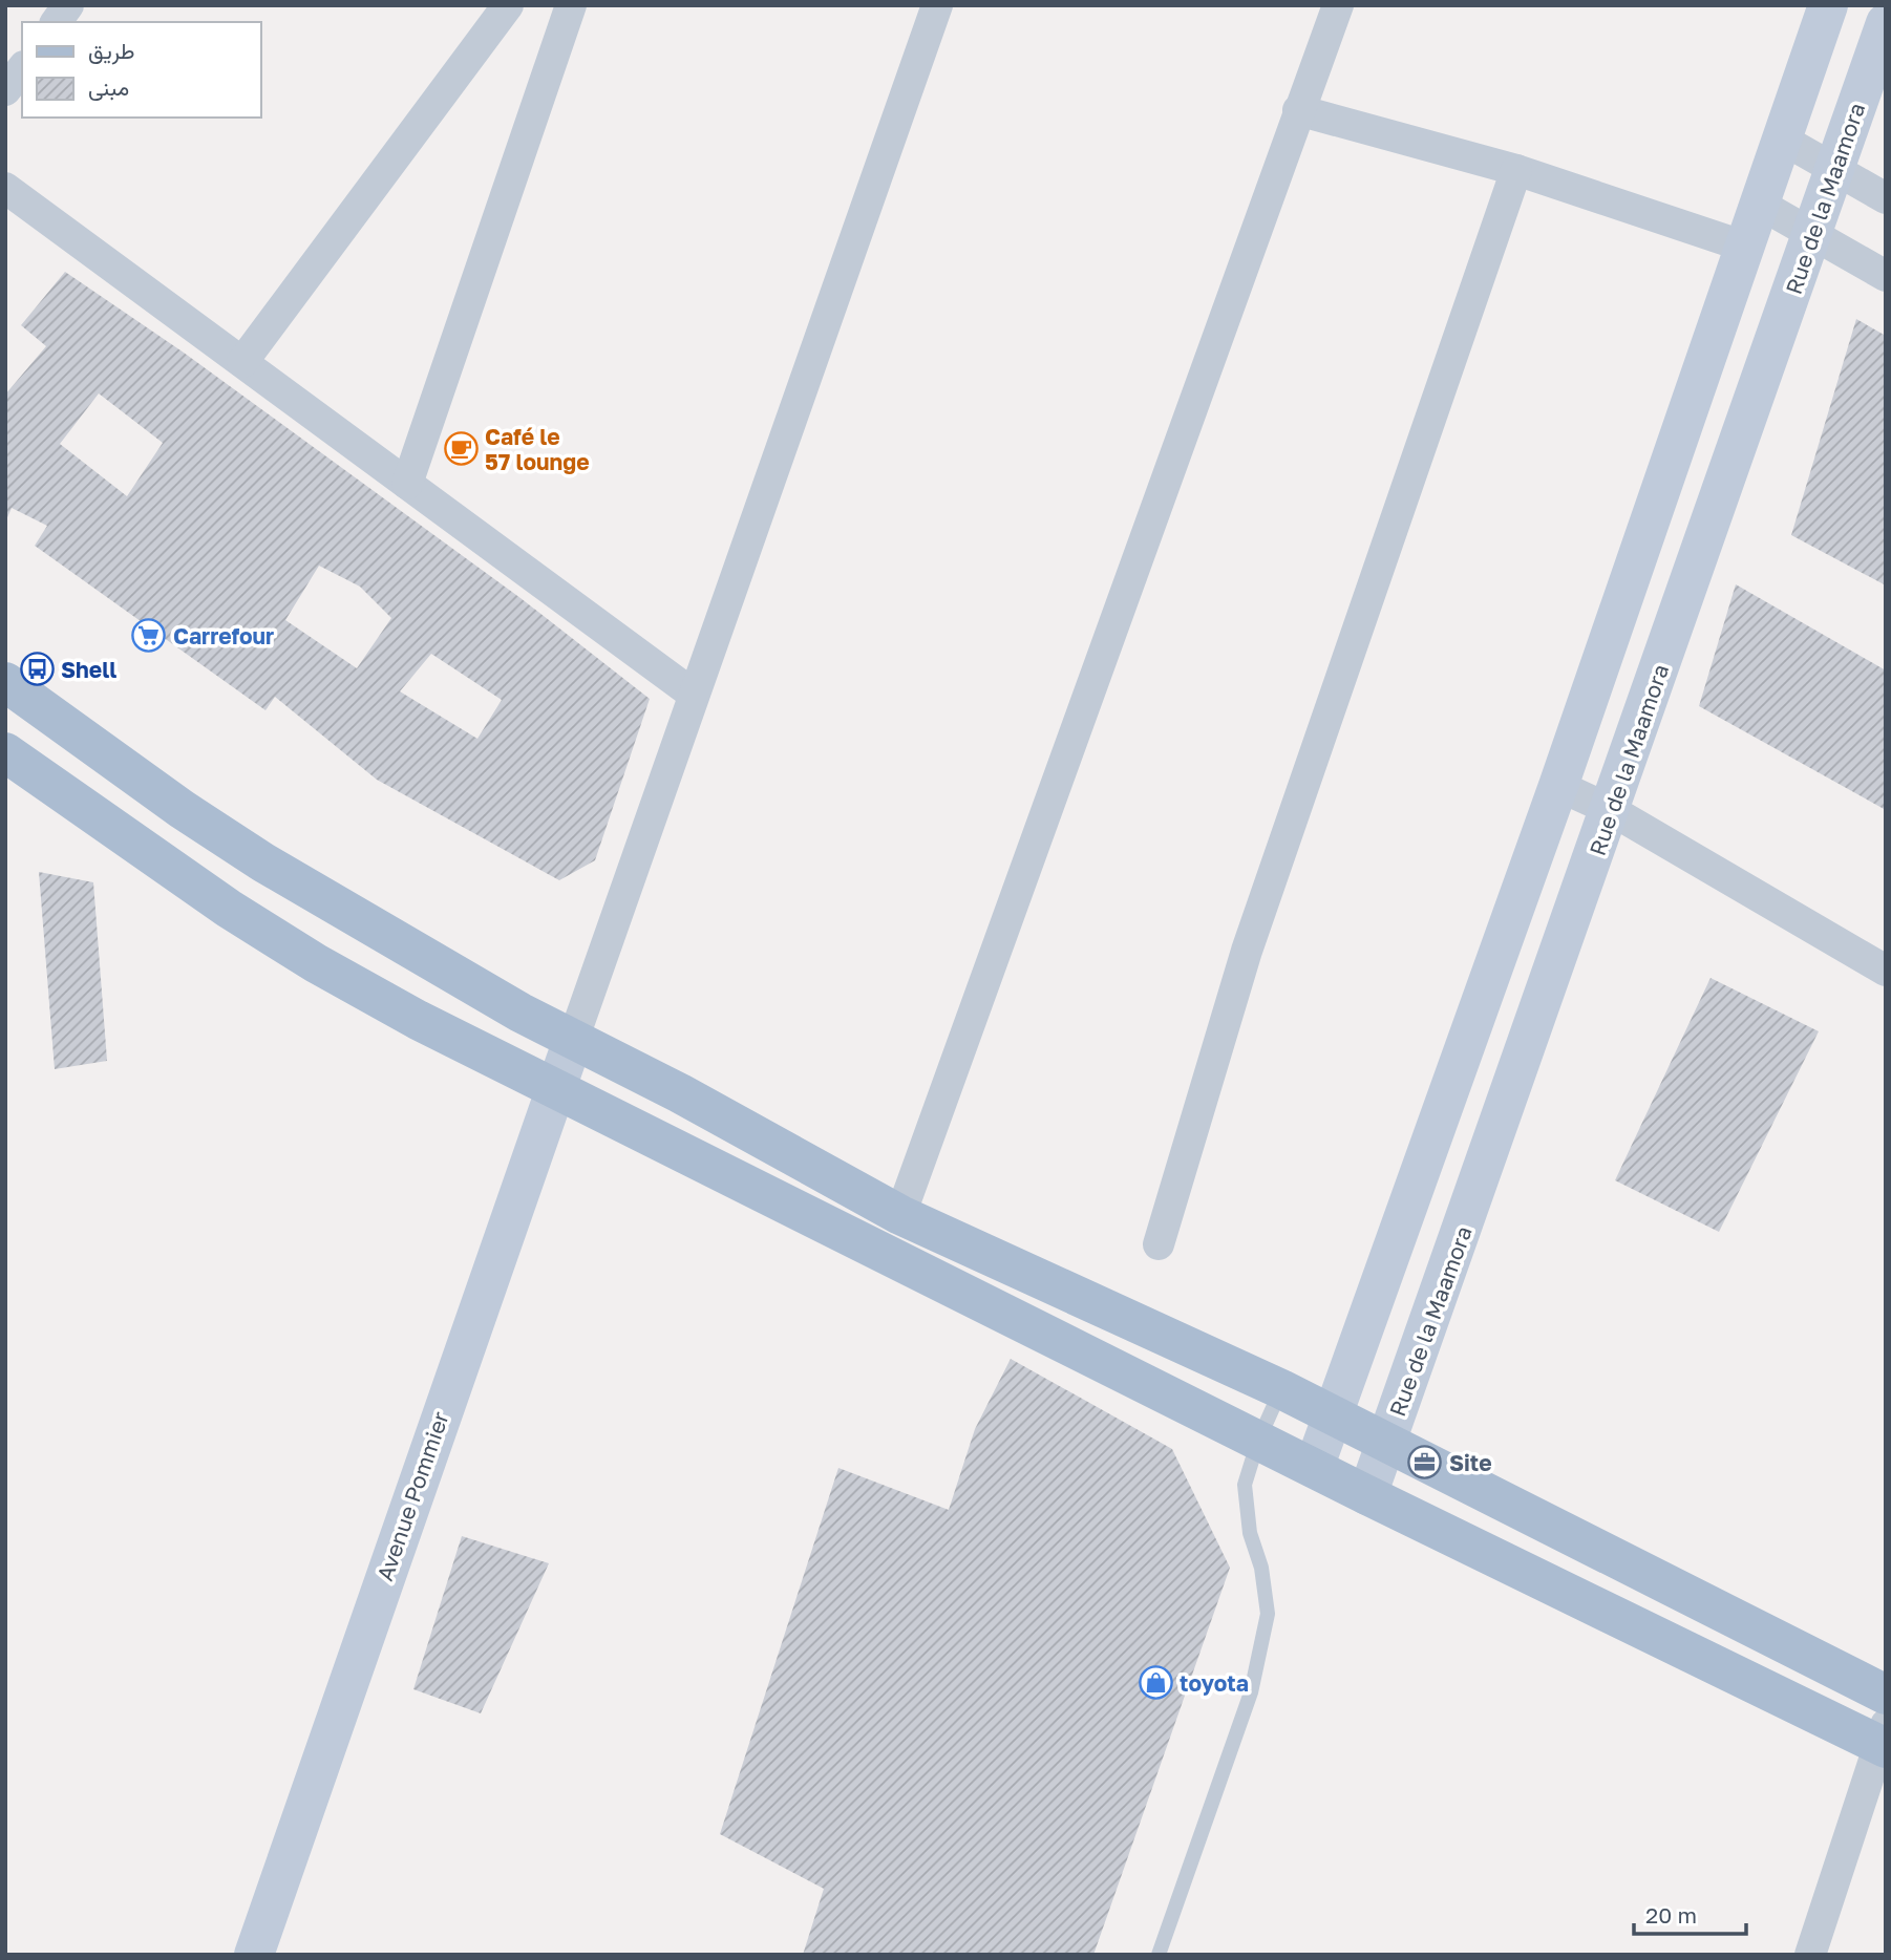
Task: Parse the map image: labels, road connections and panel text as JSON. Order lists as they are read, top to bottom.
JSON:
{
  "streets": {
    "street": ["Rue de la Maamora", "Avenue Pommier"]
  },
  "places": {
    "cafe": ["Café le 57 lounge"],
    "supermarket": ["Carrefour"],
    "bus stop": ["Shell"],
    "office": ["Site"],
    "shop": ["toyota"]
  },
  "legend": ["طريق", "مبنى"],
  "scale_bar": "20 m"
}
